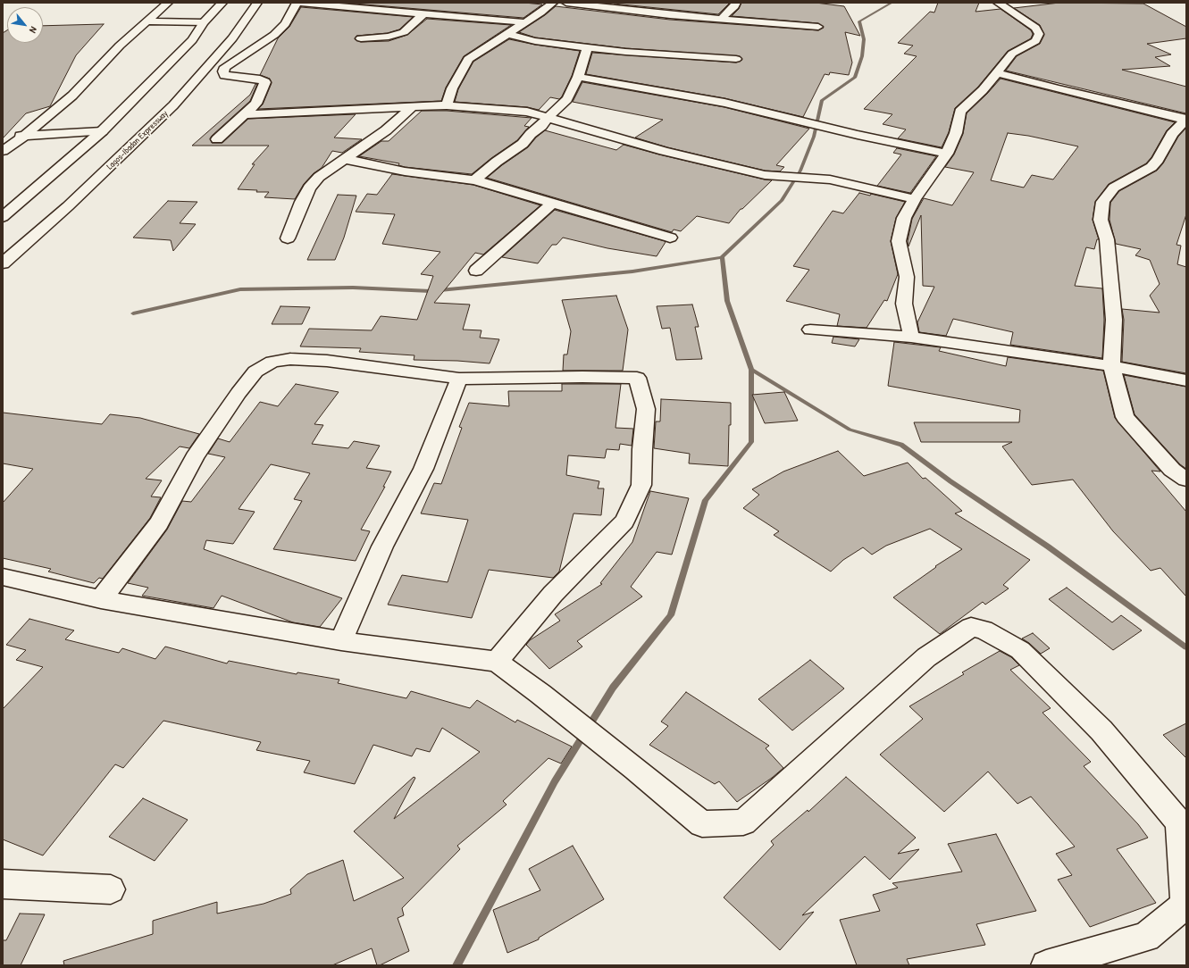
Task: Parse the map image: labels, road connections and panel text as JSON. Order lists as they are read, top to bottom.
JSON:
{
  "streets": {
    "main road": ["Lagos-Ibadan Expressway"]
  },
  "north": "bottom right"
}
